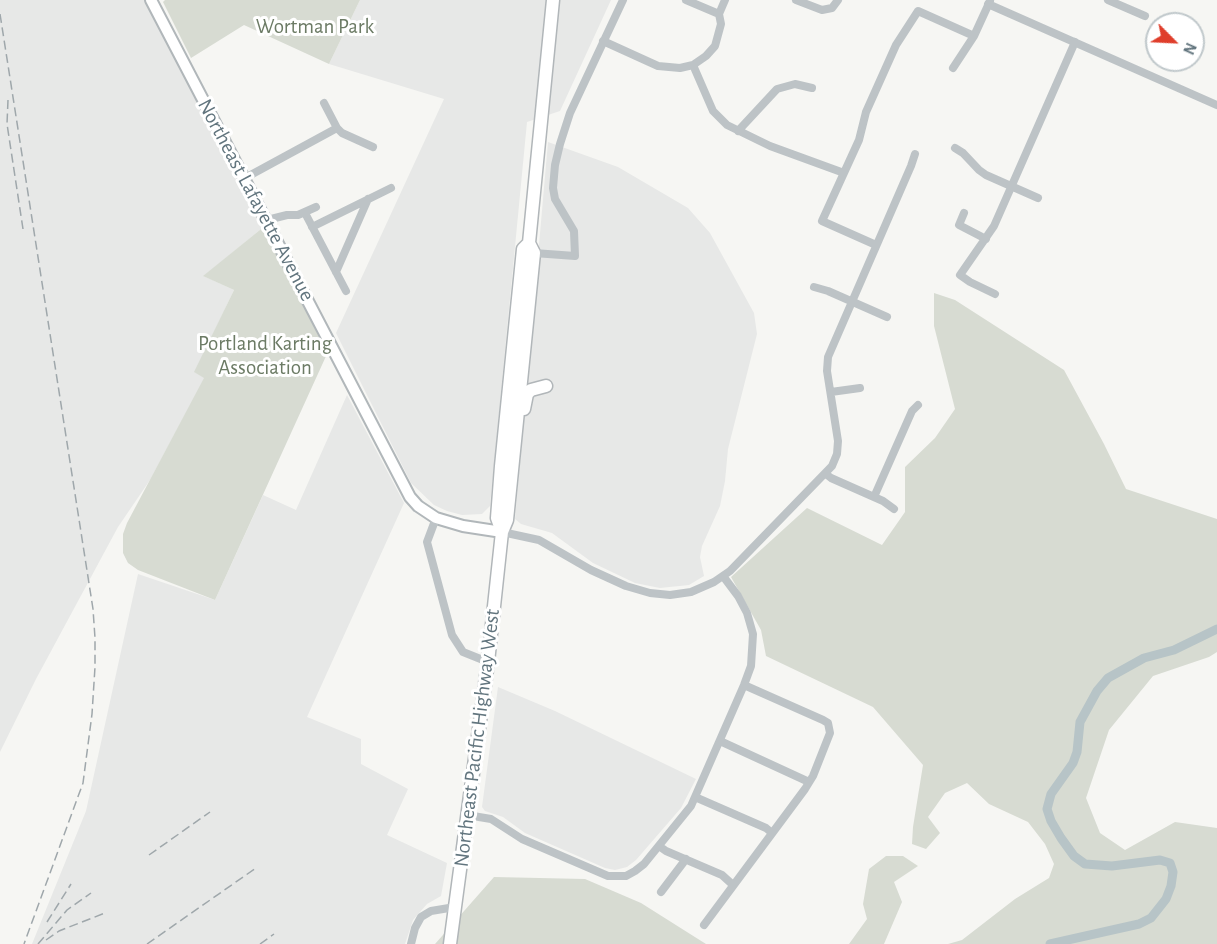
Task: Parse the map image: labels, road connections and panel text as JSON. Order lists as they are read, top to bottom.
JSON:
{
  "streets": {
    "highway": ["Northeast Pacific Highway West"],
    "main road": ["Northeast Lafayette Avenue"]
  },
  "crossings": [
    ["Northeast Lafayette Avenue", "Northeast Pacific Highway West"]
  ],
  "parks": ["Wortman Park", "Portland Karting Association"],
  "north": "bottom right"
}
